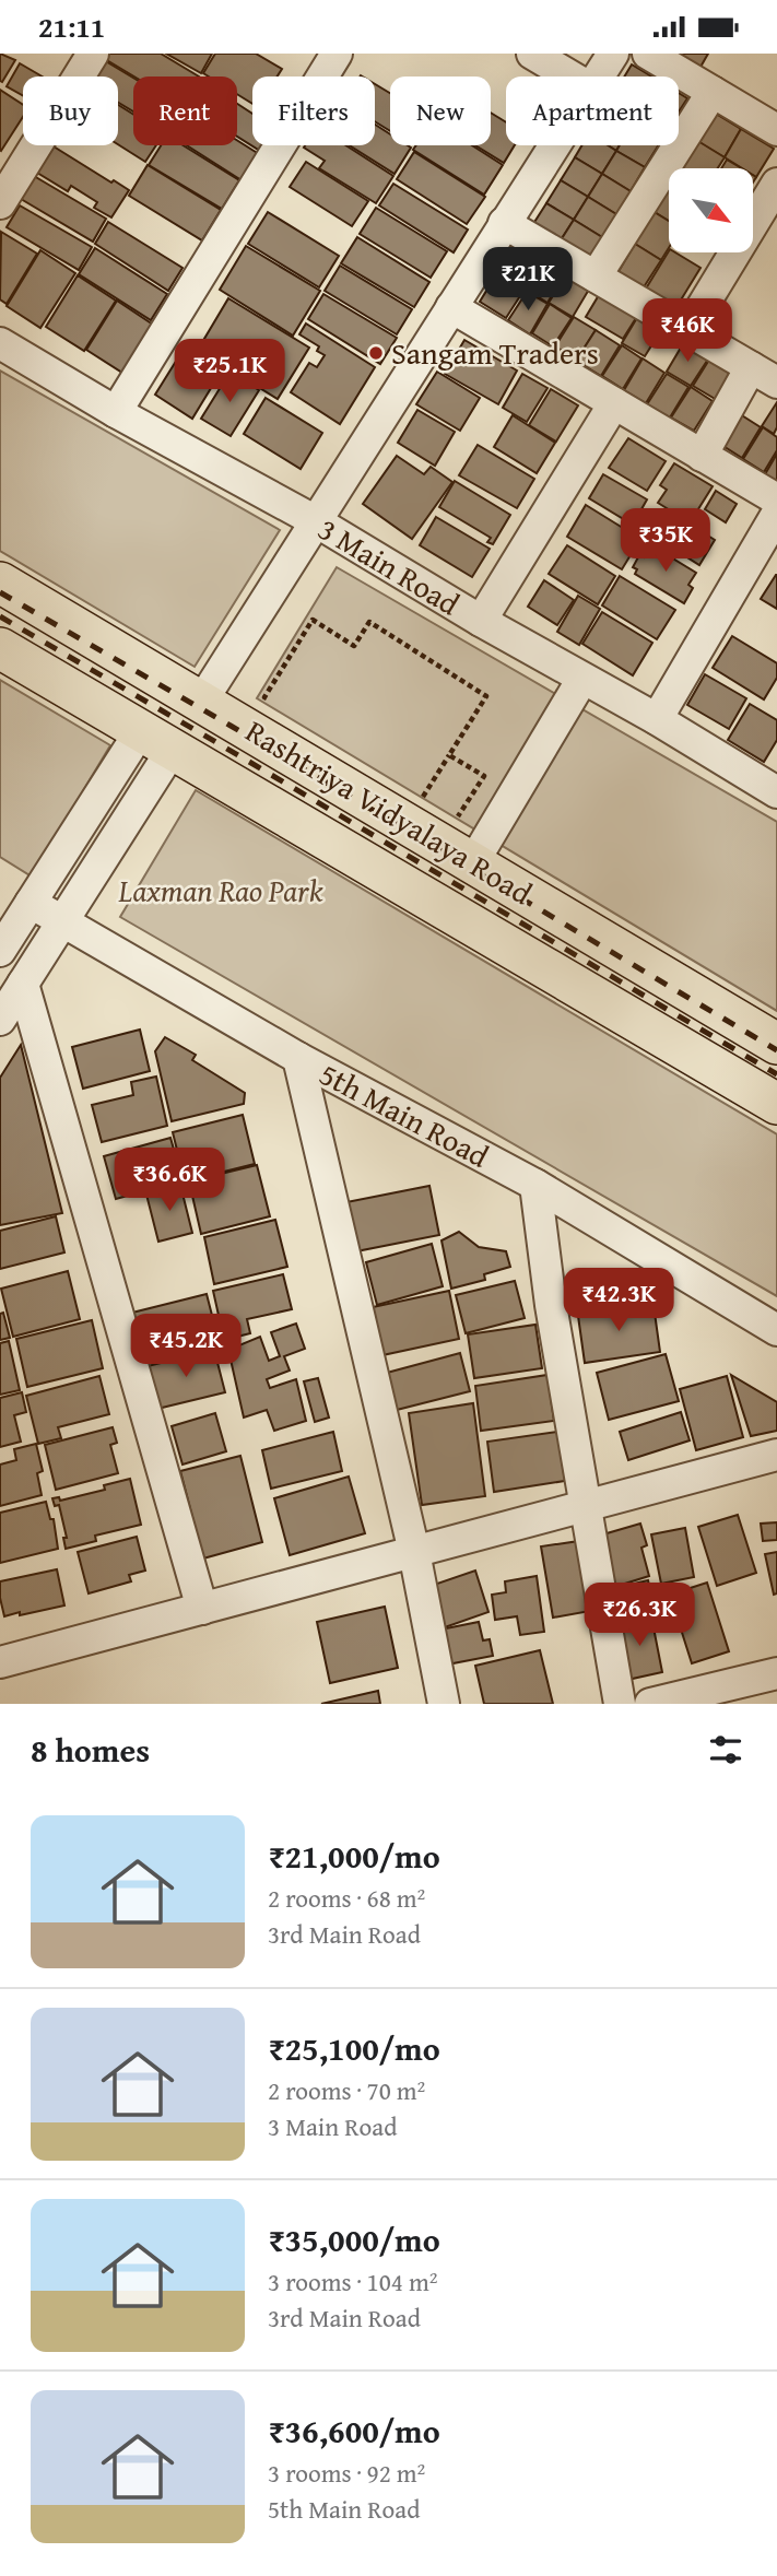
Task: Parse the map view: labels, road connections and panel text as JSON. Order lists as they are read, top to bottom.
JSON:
{
  "streets": {
    "main road": ["Rashtriya Vidyalaya Road"],
    "street": ["3 Main Road", "5th Main Road"]
  },
  "parks": ["Laxman Rao Park"],
  "places": ["Sangam Traders"],
  "north": "bottom right",
  "page": {
    "status": "21:11",
    "chip": [
      "Buy",
      "Rent",
      "Filters",
      "New",
      "Apartment"
    ],
    "price": [
      "₹21K",
      "₹46K",
      "₹25.1K",
      "₹35K",
      "₹36.6K",
      "₹42.3K",
      "₹45.2K",
      "₹26.3K"
    ],
    "heading": "8 homes",
    "list": [
      {
        "name": "₹21,000/mo",
        "note": "2 rooms · 68 m² · 3rd Main Road"
      },
      {
        "name": "₹25,100/mo",
        "note": "2 rooms · 70 m² · 3 Main Road"
      },
      {
        "name": "₹35,000/mo",
        "note": "3 rooms · 104 m² · 3rd Main Road"
      },
      {
        "name": "₹36,600/mo",
        "note": "3 rooms · 92 m² · 5th Main Road"
      }
    ]
  }
}
